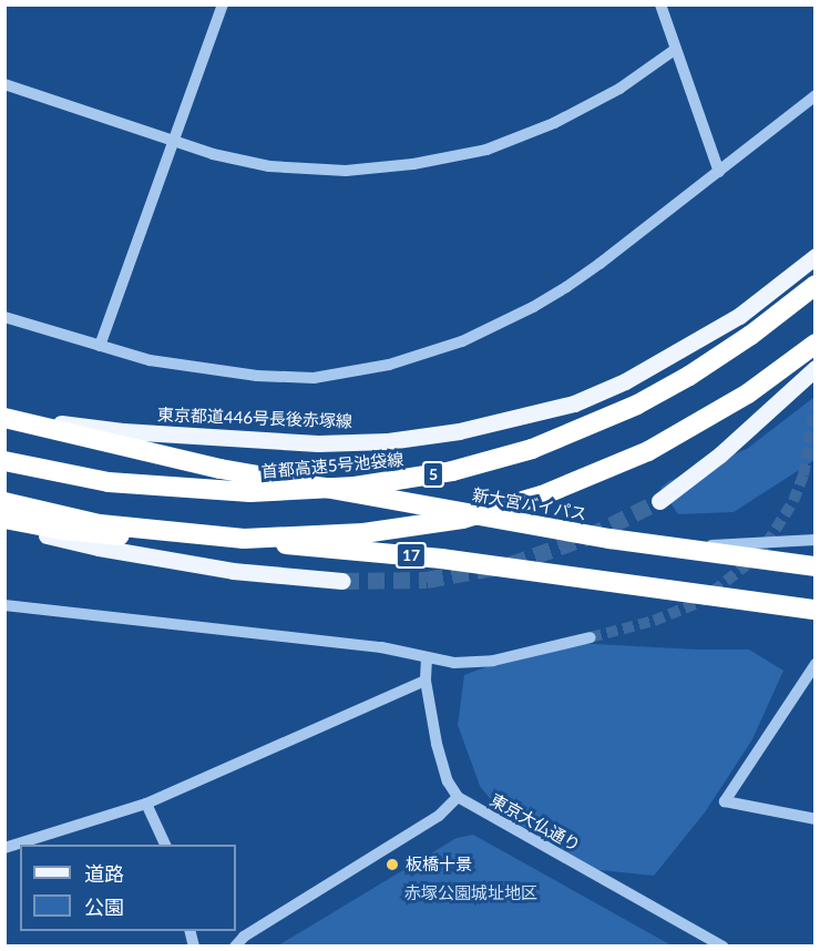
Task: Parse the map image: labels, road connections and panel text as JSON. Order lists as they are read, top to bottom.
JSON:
{
  "streets": {
    "highway": [
      "首都高速5号池袋線",
      "5",
      "新大宮バイパス",
      "17"
    ],
    "main road": ["東京都道446号長後赤塚線"],
    "street": ["東京大仏通り"]
  },
  "crossings": [
    ["東京都道446号長後赤塚線", "新大宮バイパス"]
  ],
  "parks": ["赤塚公園城址地区"],
  "places": ["板橋十景"],
  "legend": ["道路", "公園"]
}
